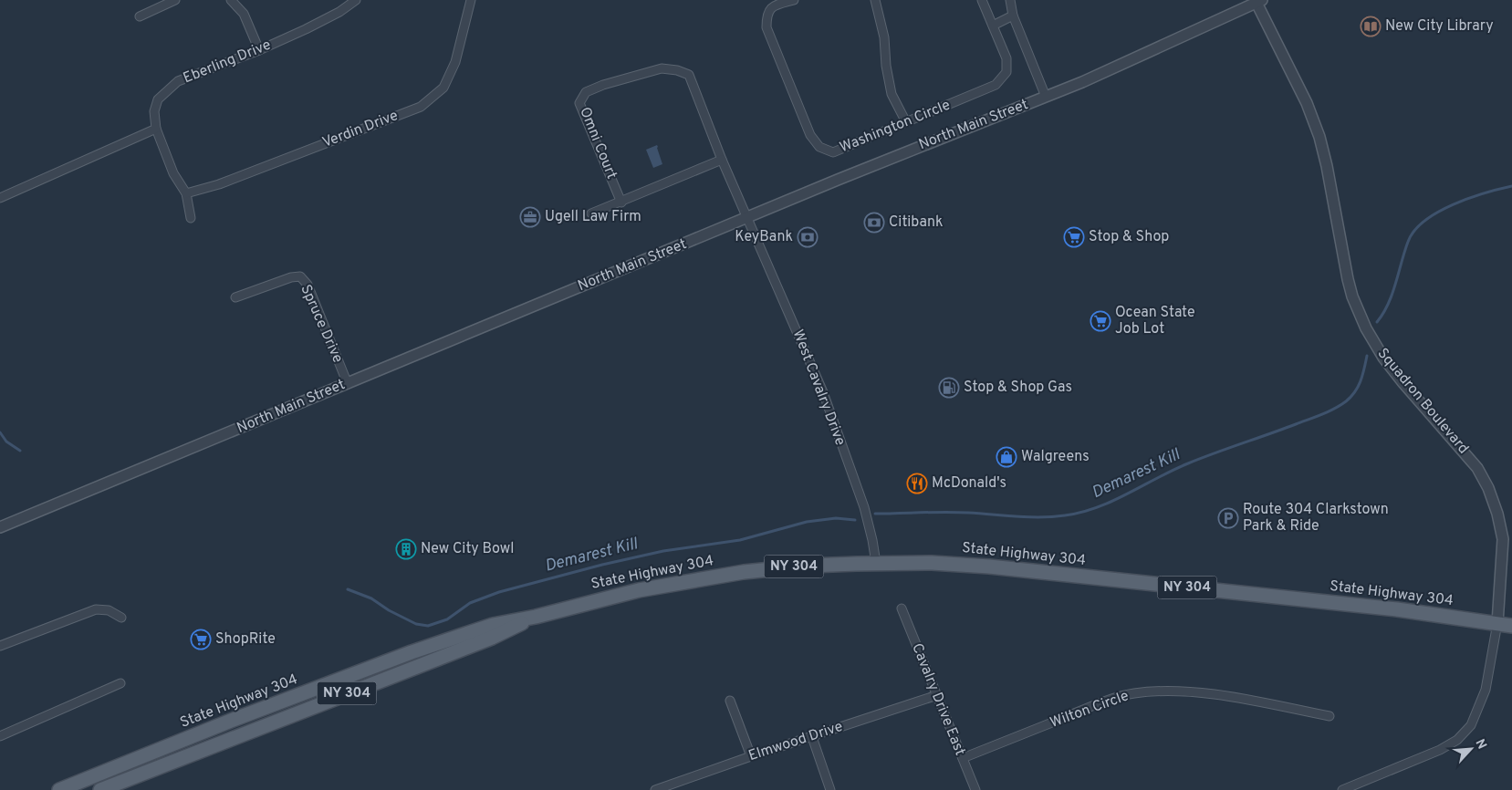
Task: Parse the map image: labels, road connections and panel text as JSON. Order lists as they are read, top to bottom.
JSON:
{
  "streets": {
    "main road": ["State Highway 304", "NY 304"],
    "street": [
      "Eberling Drive",
      "North Main Street",
      "Washington Circle",
      "Verdin Drive",
      "Omni Court",
      "Spruce Drive",
      "West Cavalry Drive",
      "Squadron Boulevard",
      "Cavalry Drive East",
      "Wilton Circle",
      "Elmwood Drive"
    ]
  },
  "crossings": [
    ["North Main Street", "Omni Court"],
    ["North Main Street", "Spruce Drive"],
    ["North Main Street", "West Cavalry Drive"],
    ["North Main Street", "Squadron Boulevard"],
    ["Omni Court", "West Cavalry Drive"],
    ["West Cavalry Drive", "State Highway 304"],
    ["Squadron Boulevard", "State Highway 304"],
    ["Cavalry Drive East", "Wilton Circle"],
    ["Cavalry Drive East", "Elmwood Drive"]
  ],
  "water": ["Demarest Kill"],
  "places": {
    "library": ["New City Library"],
    "office": ["Ugell Law Firm"],
    "bank": ["Citibank", "KeyBank"],
    "supermarket": ["Stop & Shop", "Ocean State Job Lot", "ShopRite"],
    "fuel station": ["Stop & Shop Gas"],
    "shop": ["Walgreens"],
    "restaurant": ["McDonald's"],
    "parking": ["Route 304 Clarkstown Park & Ride"],
    "building": ["New City Bowl"]
  },
  "north": "top right"
}
